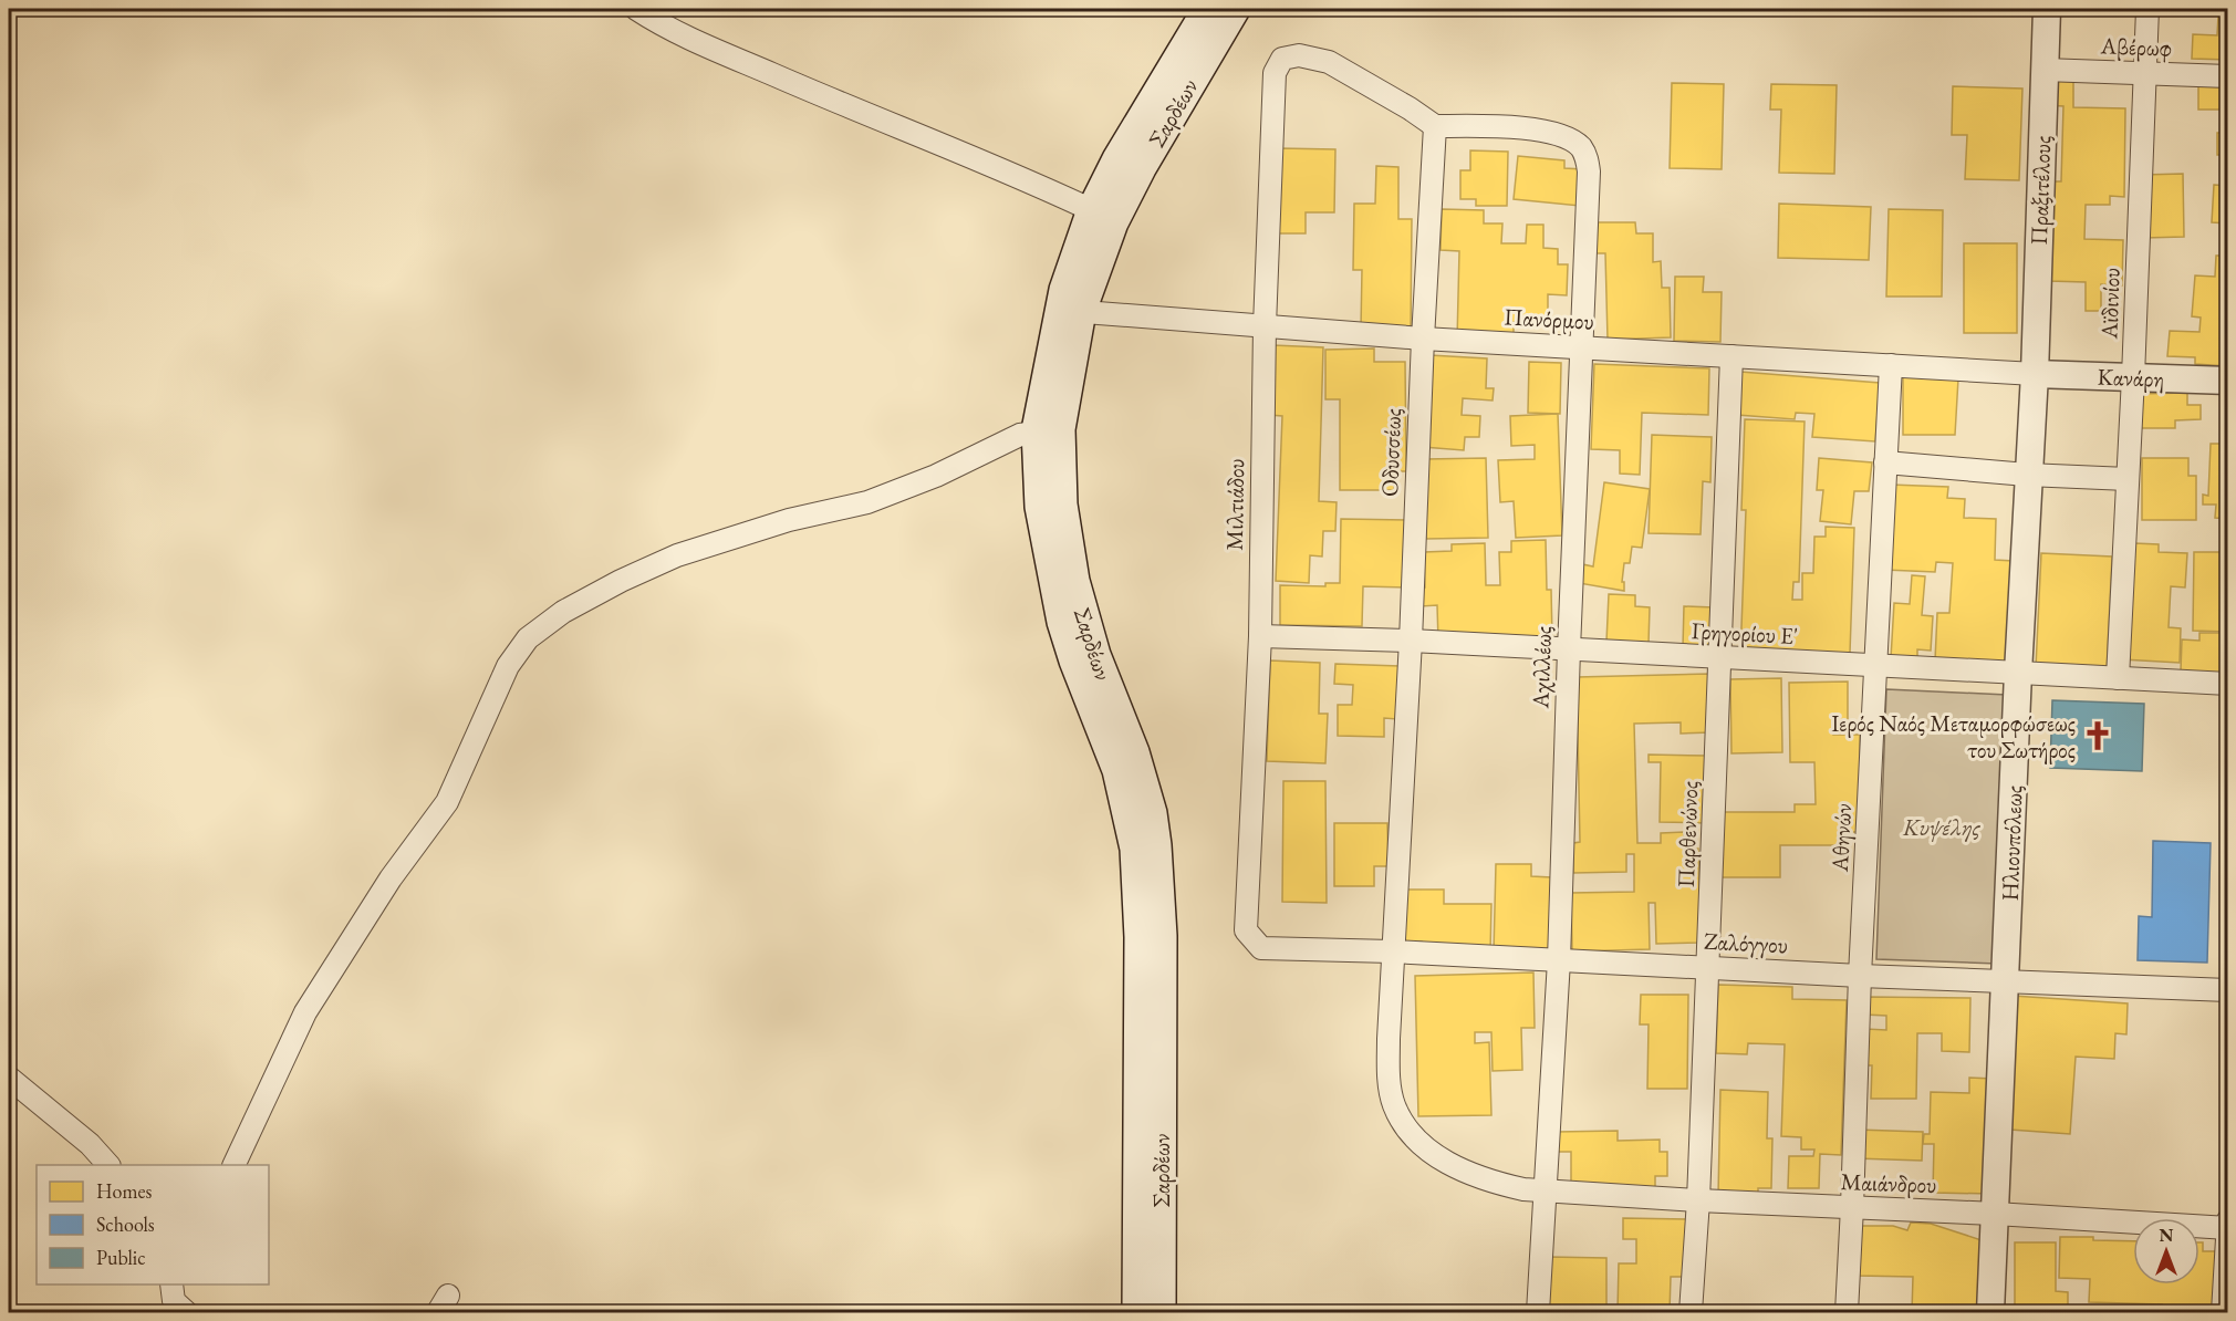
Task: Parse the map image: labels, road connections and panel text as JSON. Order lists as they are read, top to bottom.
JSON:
{
  "streets": {
    "main road": ["Σαρδέων"],
    "street": [
      "Αβέρωφ",
      "Πραξιτέλους",
      "Αϊδινίου",
      "Πανόρμου",
      "Κανάρη",
      "Οδυσσέως",
      "Μιλτιάδου",
      "Γρηγορίου Ε'",
      "Αχιλλέως",
      "Παρθενώνος",
      "Αθηνών",
      "Ηλιουπόλεως",
      "Ζαλόγγου",
      "Μαιάνδρου"
    ]
  },
  "crossings": [
    ["Αβέρωφ", "Πραξιτέλους"],
    ["Αβέρωφ", "Αϊδινίου"],
    ["Σαρδέων", "Πανόρμου"],
    ["Πραξιτέλους", "Πανόρμου"],
    ["Πραξιτέλους", "Κανάρη"],
    ["Πραξιτέλους", "Ηλιουπόλεως"],
    ["Αϊδινίου", "Κανάρη"],
    ["Αϊδινίου", "Γρηγορίου Ε'"],
    ["Πανόρμου", "Κανάρη"],
    ["Πανόρμου", "Οδυσσέως"],
    ["Πανόρμου", "Μιλτιάδου"],
    ["Πανόρμου", "Αχιλλέως"],
    ["Πανόρμου", "Παρθενώνος"],
    ["Πανόρμου", "Αθηνών"],
    ["Πανόρμου", "Ηλιουπόλεως"],
    ["Κανάρη", "Ηλιουπόλεως"],
    ["Οδυσσέως", "Μιλτιάδου"],
    ["Οδυσσέως", "Γρηγορίου Ε'"],
    ["Οδυσσέως", "Αχιλλέως"],
    ["Οδυσσέως", "Ζαλόγγου"],
    ["Οδυσσέως", "Μαιάνδρου"],
    ["Μιλτιάδου", "Γρηγορίου Ε'"],
    ["Μιλτιάδου", "Αχιλλέως"],
    ["Μιλτιάδου", "Ζαλόγγου"],
    ["Γρηγορίου Ε'", "Αχιλλέως"],
    ["Γρηγορίου Ε'", "Παρθενώνος"],
    ["Γρηγορίου Ε'", "Αθηνών"],
    ["Γρηγορίου Ε'", "Ηλιουπόλεως"],
    ["Αχιλλέως", "Ζαλόγγου"],
    ["Αχιλλέως", "Μαιάνδρου"],
    ["Παρθενώνος", "Ζαλόγγου"],
    ["Παρθενώνος", "Μαιάνδρου"],
    ["Αθηνών", "Ζαλόγγου"],
    ["Αθηνών", "Μαιάνδρου"],
    ["Ηλιουπόλεως", "Ζαλόγγου"],
    ["Ηλιουπόλεως", "Μαιάνδρου"]
  ],
  "parks": ["Κυψέλης"],
  "places": {
    "church": ["Ιερός Ναός Μεταμορφώσεως του Σωτήρος"]
  },
  "legend": ["Homes", "Schools", "Public"],
  "north": "top"
}
